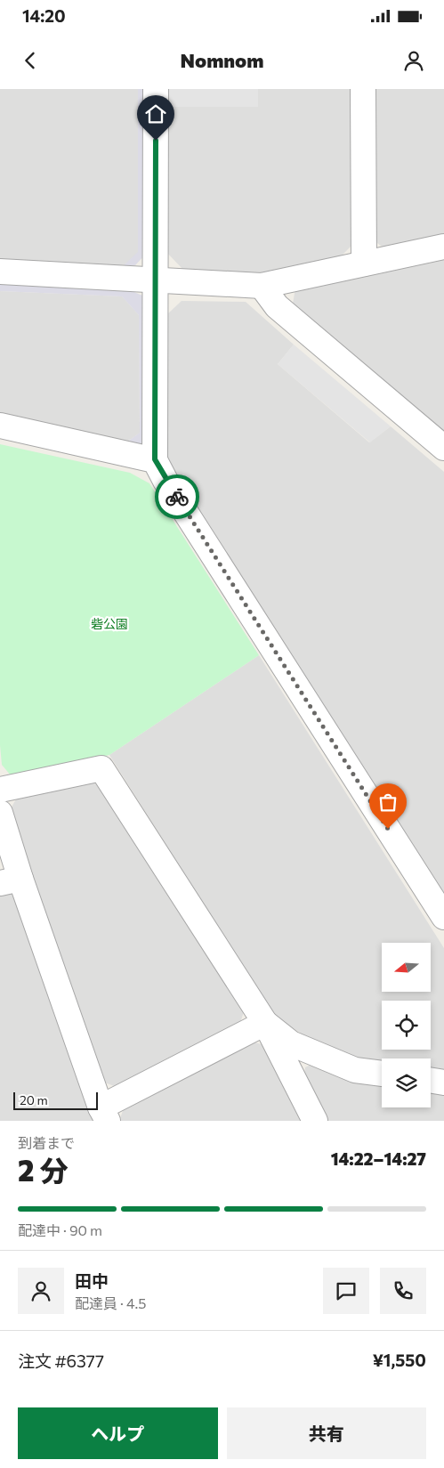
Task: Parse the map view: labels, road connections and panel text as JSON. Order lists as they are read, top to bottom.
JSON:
{
  "parks": ["砦公園"],
  "scale_bar": "20 m",
  "north": "left",
  "page": {
    "status": "14:20",
    "header": "Nomnom",
    "scale": "20 m",
    "heading": ["2 分", "到着まで", "14:22–14:27"],
    "panel": [
      "田中",
      "配達員 · 4.5",
      "注文 #6377",
      "¥1,550"
    ],
    "bar": "配達中 · 90 m",
    "buttons": ["ヘルプ", "共有"]
  }
}
